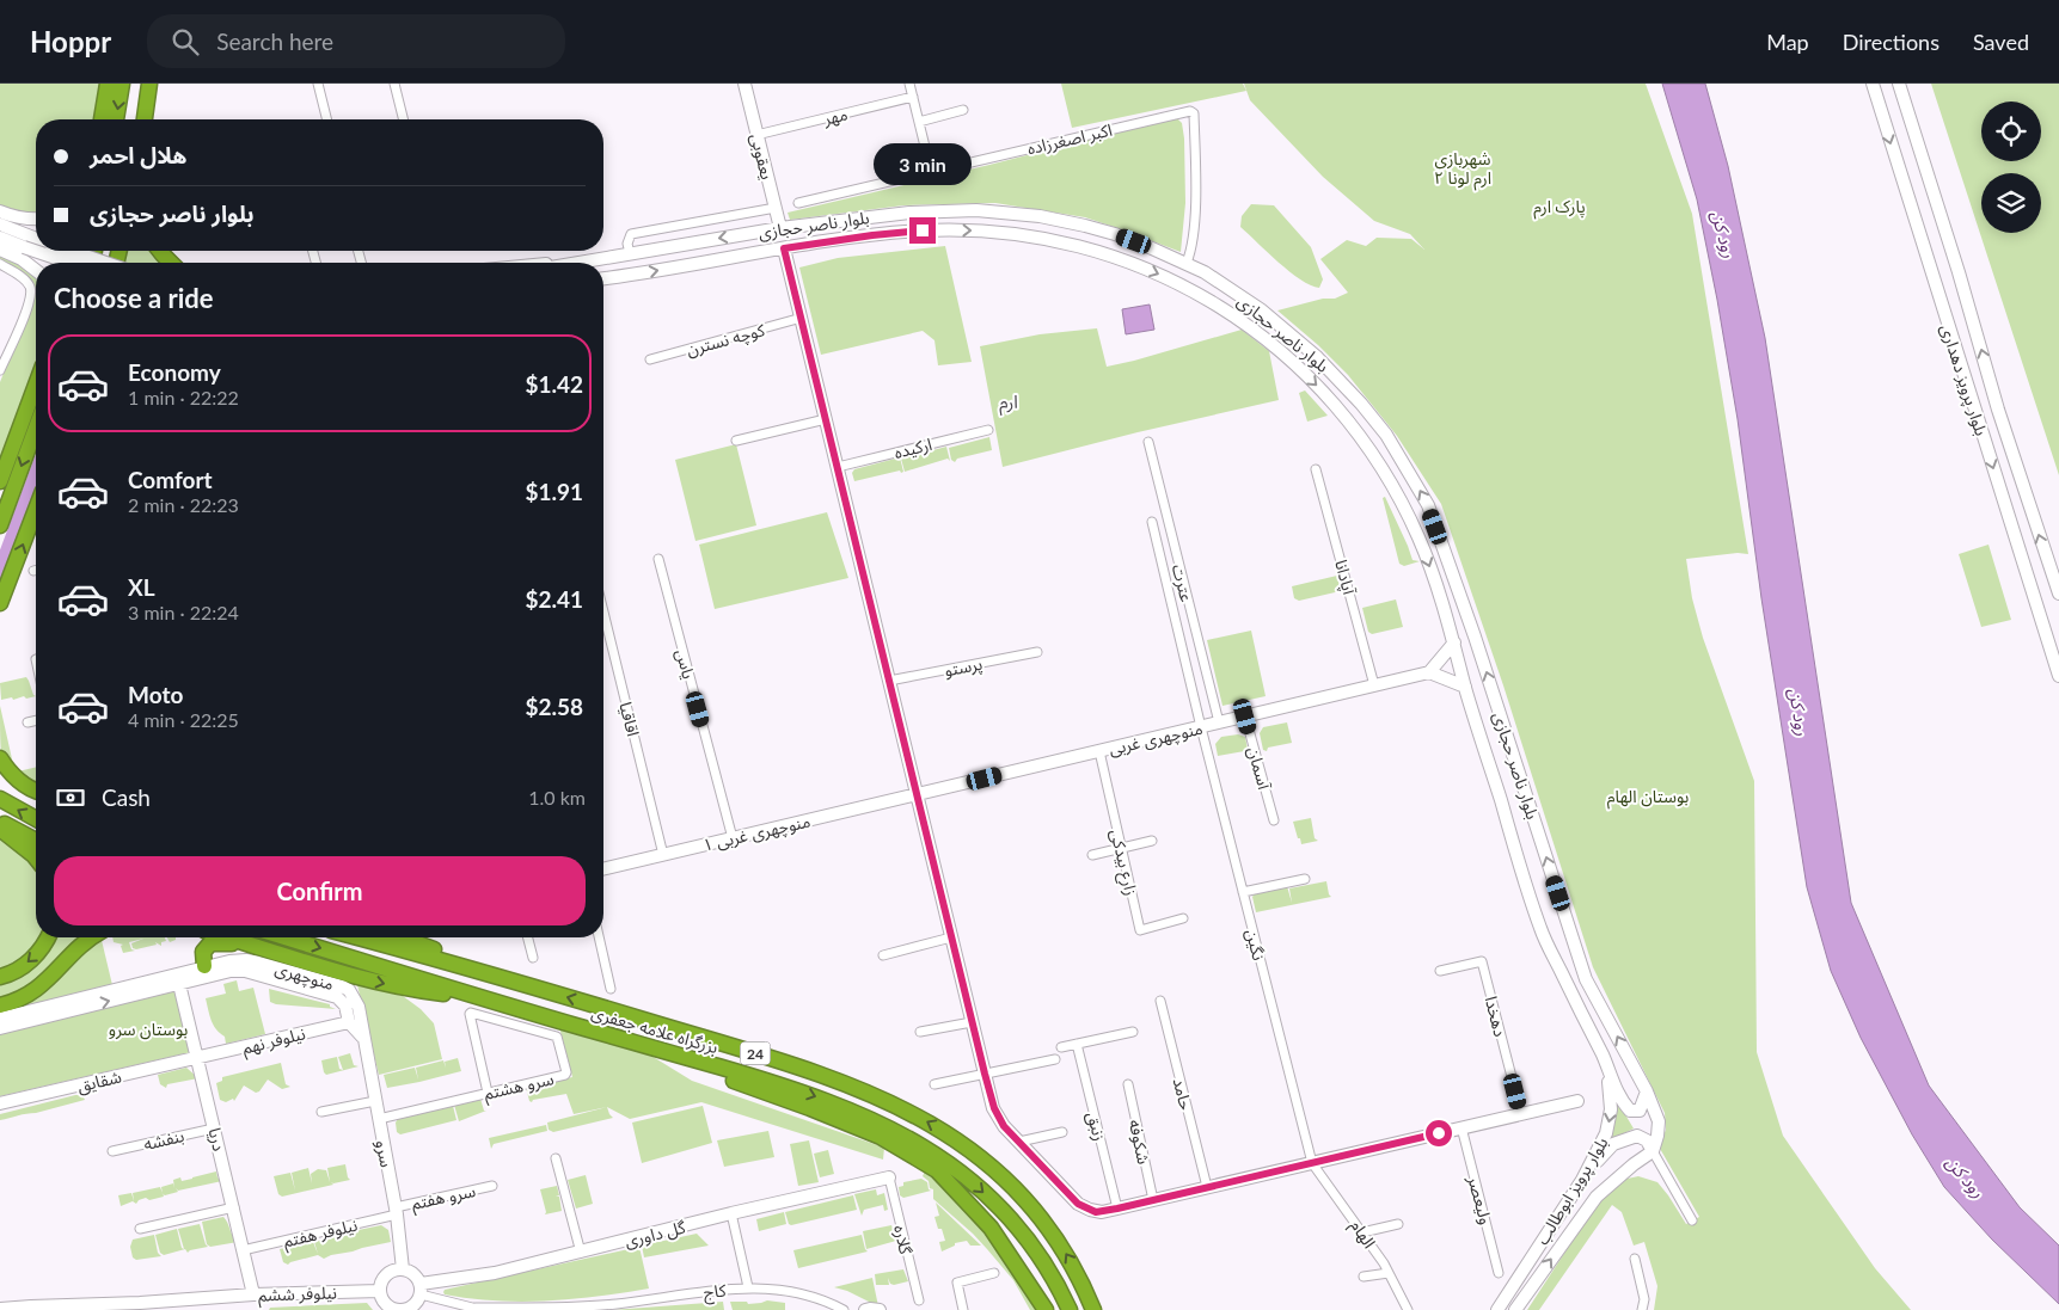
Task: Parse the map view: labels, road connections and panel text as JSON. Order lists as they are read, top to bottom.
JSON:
{
  "streets": {
    "highway": ["بزرگراه علامه جعفری", "24"],
    "main road": [
      "یعقوبی",
      "بلوار ناصر حجازی",
      "بلوار پرویز دهداری",
      "منوچهری غربی",
      "منوچهری غربی ۱",
      "منوچهری",
      "نیلوفر نهم",
      "شقایق",
      "دریا",
      "سرو",
      "بلوار پرویز ابوطالب",
      "گل داوری",
      "نیلوفر ششم"
    ],
    "street": [
      "مهر",
      "اکبر اصغرزاده",
      "کوچه نسترن",
      "ارکیده",
      "آپادانا",
      "عترت",
      "یاس",
      "پرستو",
      "اقاقیا",
      "آسمان",
      "زارع بیدکی",
      "نگین",
      "دهخدا",
      "سرو هشتم",
      "حامد",
      "زنبق",
      "بنفشه",
      "شکوفه",
      "سرو هفتم",
      "ولیعصر",
      "نیلوفر هفتم",
      "الهام",
      "گلاره",
      "کاج"
    ]
  },
  "crossings": [
    ["مهر", "یعقوبی"],
    ["اکبر اصغرزاده", "بلوار ناصر حجازی"],
    ["یعقوبی", "بلوار ناصر حجازی"],
    ["بلوار ناصر حجازی", "بلوار پرویز ابوطالب"],
    ["آپادانا", "منوچهری غربی"],
    ["عترت", "منوچهری غربی"],
    ["یاس", "منوچهری غربی ۱"],
    ["اقاقیا", "منوچهری غربی ۱"],
    ["منوچهری غربی", "آسمان"],
    ["منوچهری غربی", "منوچهری غربی ۱"],
    ["منوچهری غربی", "زارع بیدکی"],
    ["منوچهری غربی", "نگین"],
    ["نگین", "الهام"],
    ["منوچهری", "نیلوفر نهم"],
    ["منوچهری", "دریا"],
    ["منوچهری", "سرو"],
    ["نیلوفر نهم", "شقایق"],
    ["نیلوفر نهم", "دریا"],
    ["شقایق", "دریا"],
    ["سرو هشتم", "سرو"],
    ["بنفشه", "دریا"],
    ["دریا", "نیلوفر هفتم"],
    ["دریا", "نیلوفر ششم"],
    ["سرو", "سرو هفتم"],
    ["سرو", "نیلوفر هفتم"],
    ["سرو", "گل داوری"],
    ["سرو", "کاج"],
    ["سرو", "نیلوفر ششم"],
    ["سرو هفتم", "نیلوفر هفتم"],
    ["گل داوری", "گلاره"],
    ["گل داوری", "کاج"],
    ["گل داوری", "نیلوفر ششم"],
    ["کاج", "نیلوفر ششم"]
  ],
  "districts": ["ارم"],
  "water": ["رود کن"],
  "parks": [
    "شهربازی ارم لونا ۲",
    "پارک ارم",
    "بوستان الهام",
    "بوستان سرو"
  ],
  "page": {
    "header": "Hoppr",
    "search": "Search here",
    "nav": ["Map", "Directions", "Saved"],
    "banner": ["هلال احمر", "بلوار ناصر حجازی"],
    "bubble": "3 min",
    "heading": "Choose a ride",
    "list": [
      {
        "name": "Economy",
        "note": "1 min · 22:22",
        "value": "$1.42"
      },
      {
        "name": "Comfort",
        "note": "2 min · 22:23",
        "value": "$1.91"
      },
      {
        "name": "XL",
        "note": "3 min · 22:24",
        "value": "$2.41"
      },
      {
        "name": "Moto",
        "note": "4 min · 22:25",
        "value": "$2.58"
      }
    ],
    "pay": ["Cash", "1.0 km"],
    "buttons": "Confirm"
  }
}
